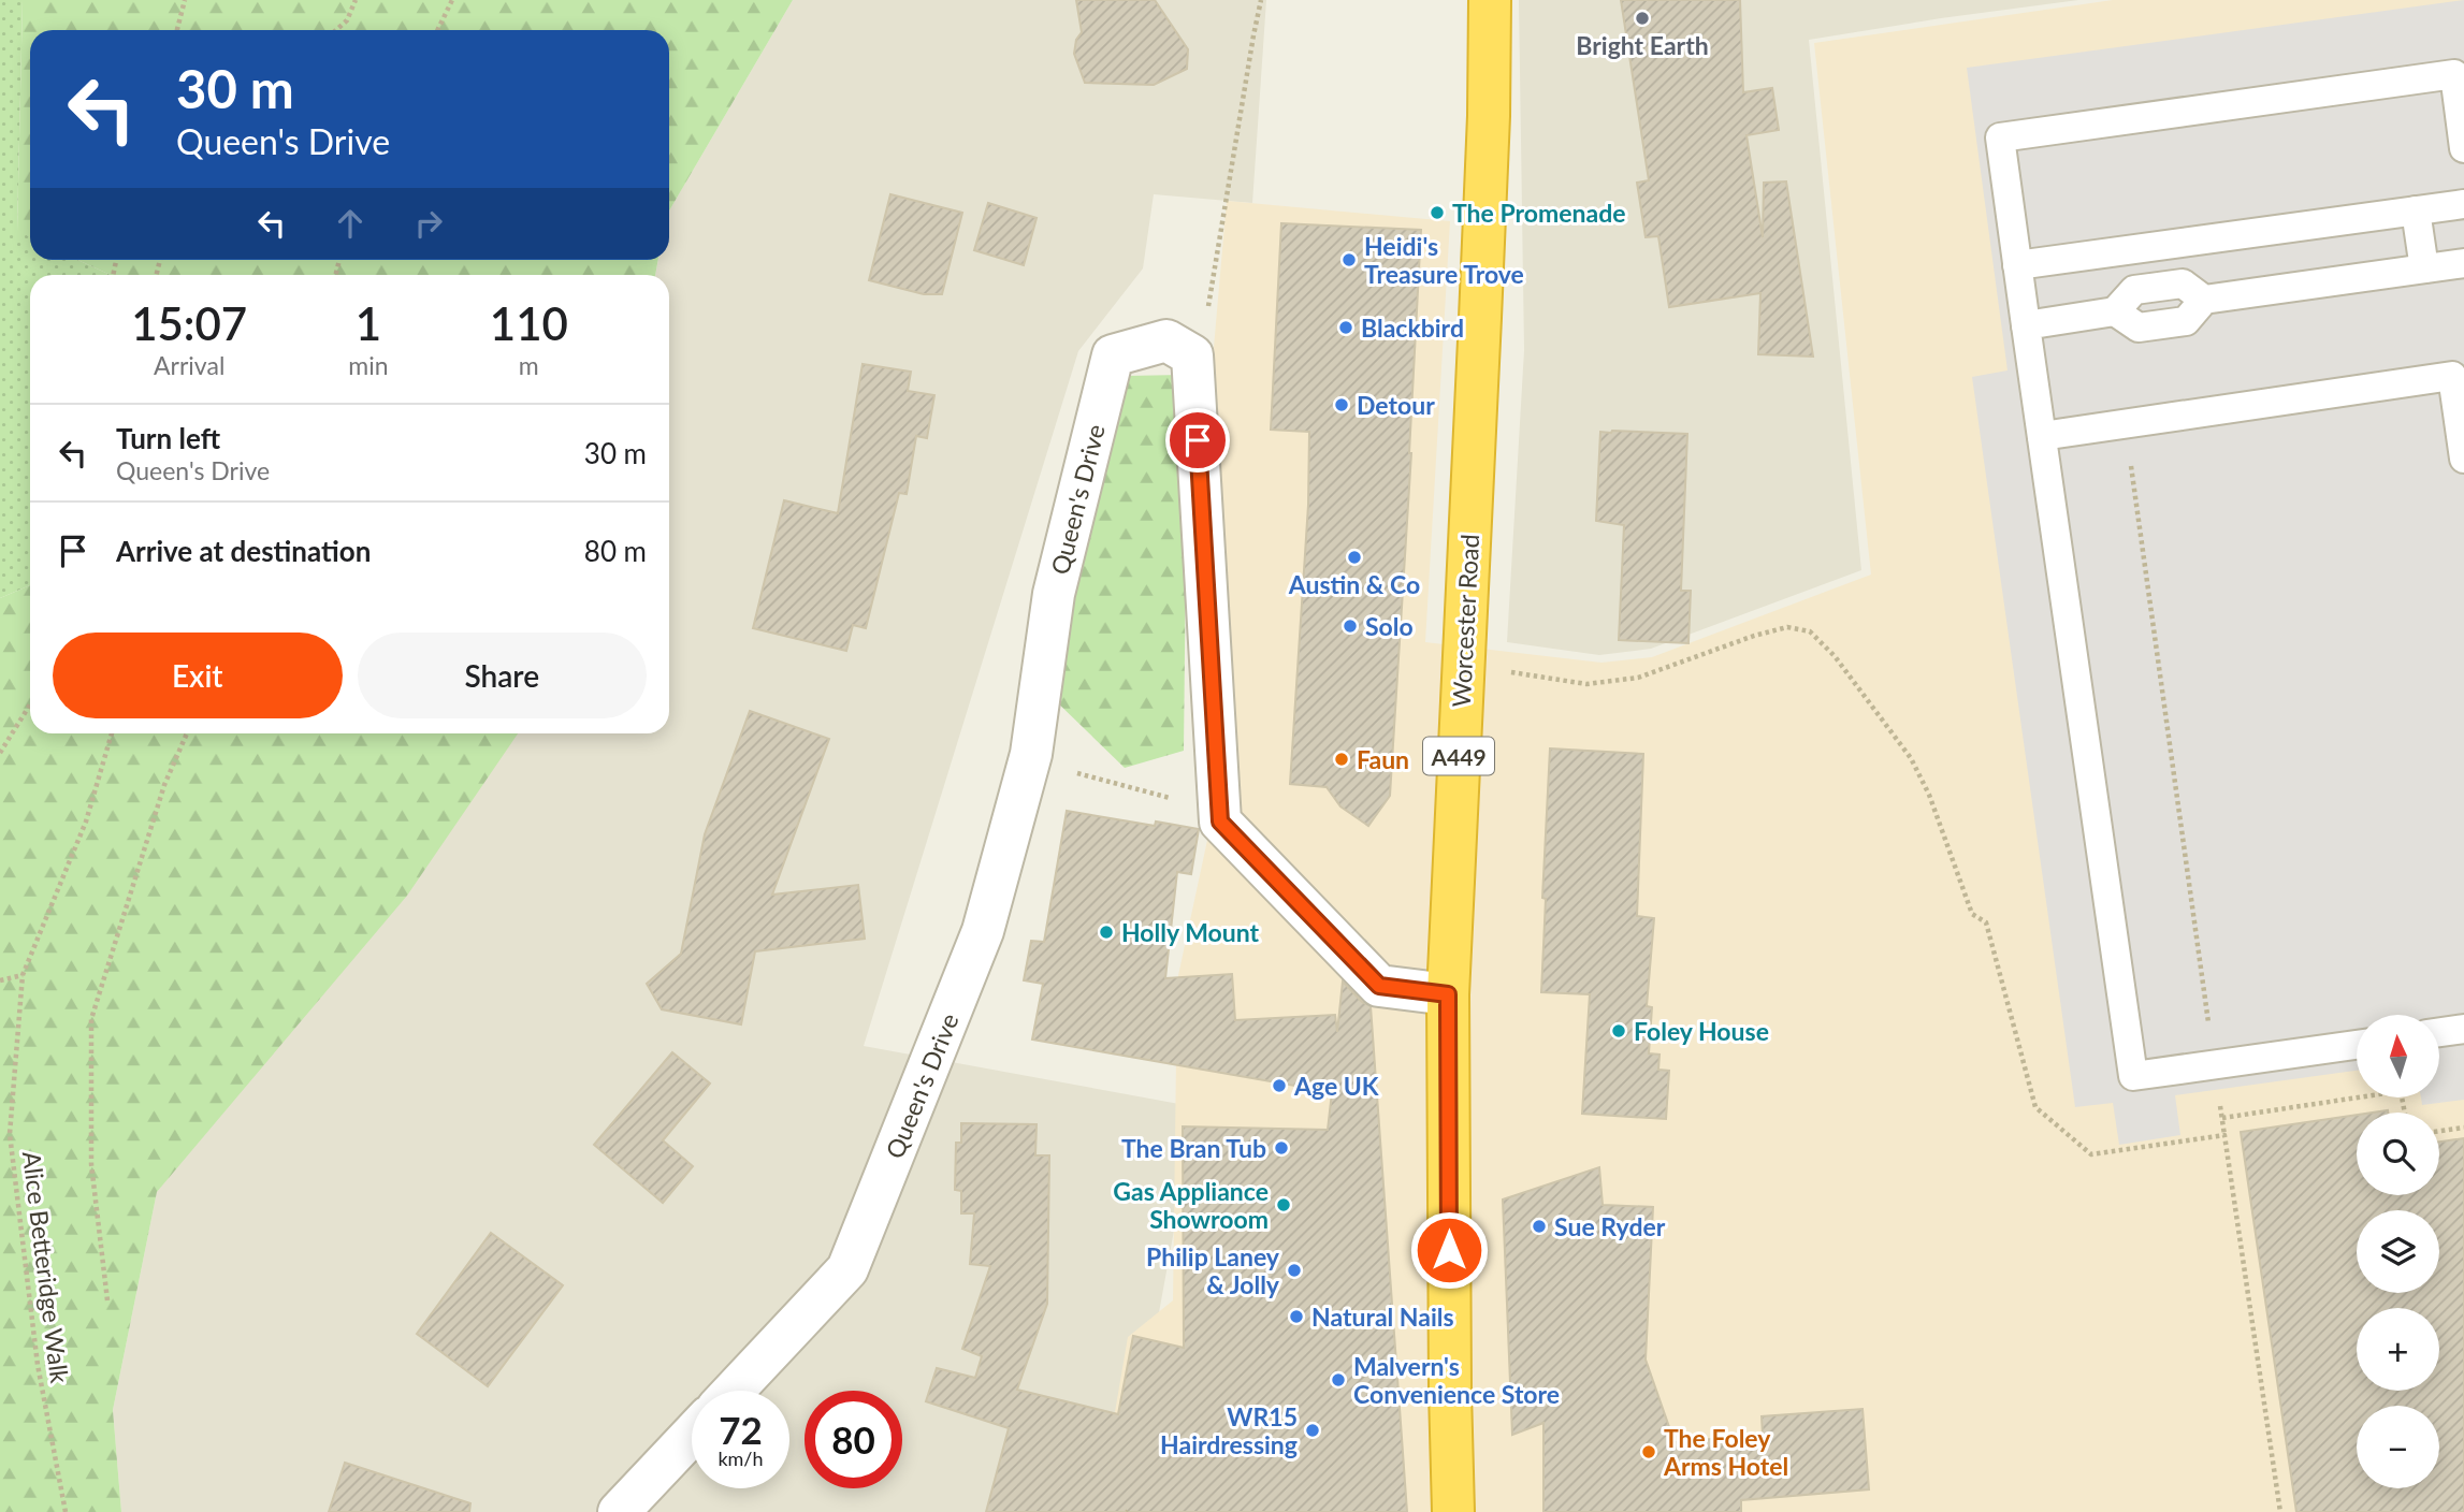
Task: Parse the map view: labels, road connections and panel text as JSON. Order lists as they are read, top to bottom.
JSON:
{
  "streets": {
    "highway": ["Worcester Road", "A449"],
    "street": ["Queen's Drive"],
    "path": ["Alice Betteridge Walk"]
  },
  "places": [
    "Bright Earth",
    "The Promenade",
    "Heidi's Treasure Trove",
    "Blackbird",
    "Detour",
    "Austin & Co",
    "Solo",
    "Faun",
    "Holly Mount",
    "Foley House",
    "Age UK",
    "The Bran Tub",
    "Gas Appliance Showroom",
    "Sue Ryder",
    "Philip Laney & Jolly",
    "Natural Nails",
    "Malvern's Convenience Store",
    "WR15 Hairdressing",
    "The Foley Arms Hotel"
  ],
  "north": "top",
  "page": {
    "turn": ["30 m", "Queen's Drive"],
    "eta": [
      "15:07",
      "Arrival",
      "1",
      "min",
      "110",
      "m"
    ],
    "list": [
      {
        "name": "Turn left",
        "note": "Queen's Drive",
        "value": "30 m"
      },
      {
        "name": "Arrive at destination",
        "value": "80 m"
      }
    ],
    "buttons": ["Exit", "Share"],
    "map_buttons": ["+", "−"],
    "speed": "72 km/h",
    "limit": "80"
  }
}
